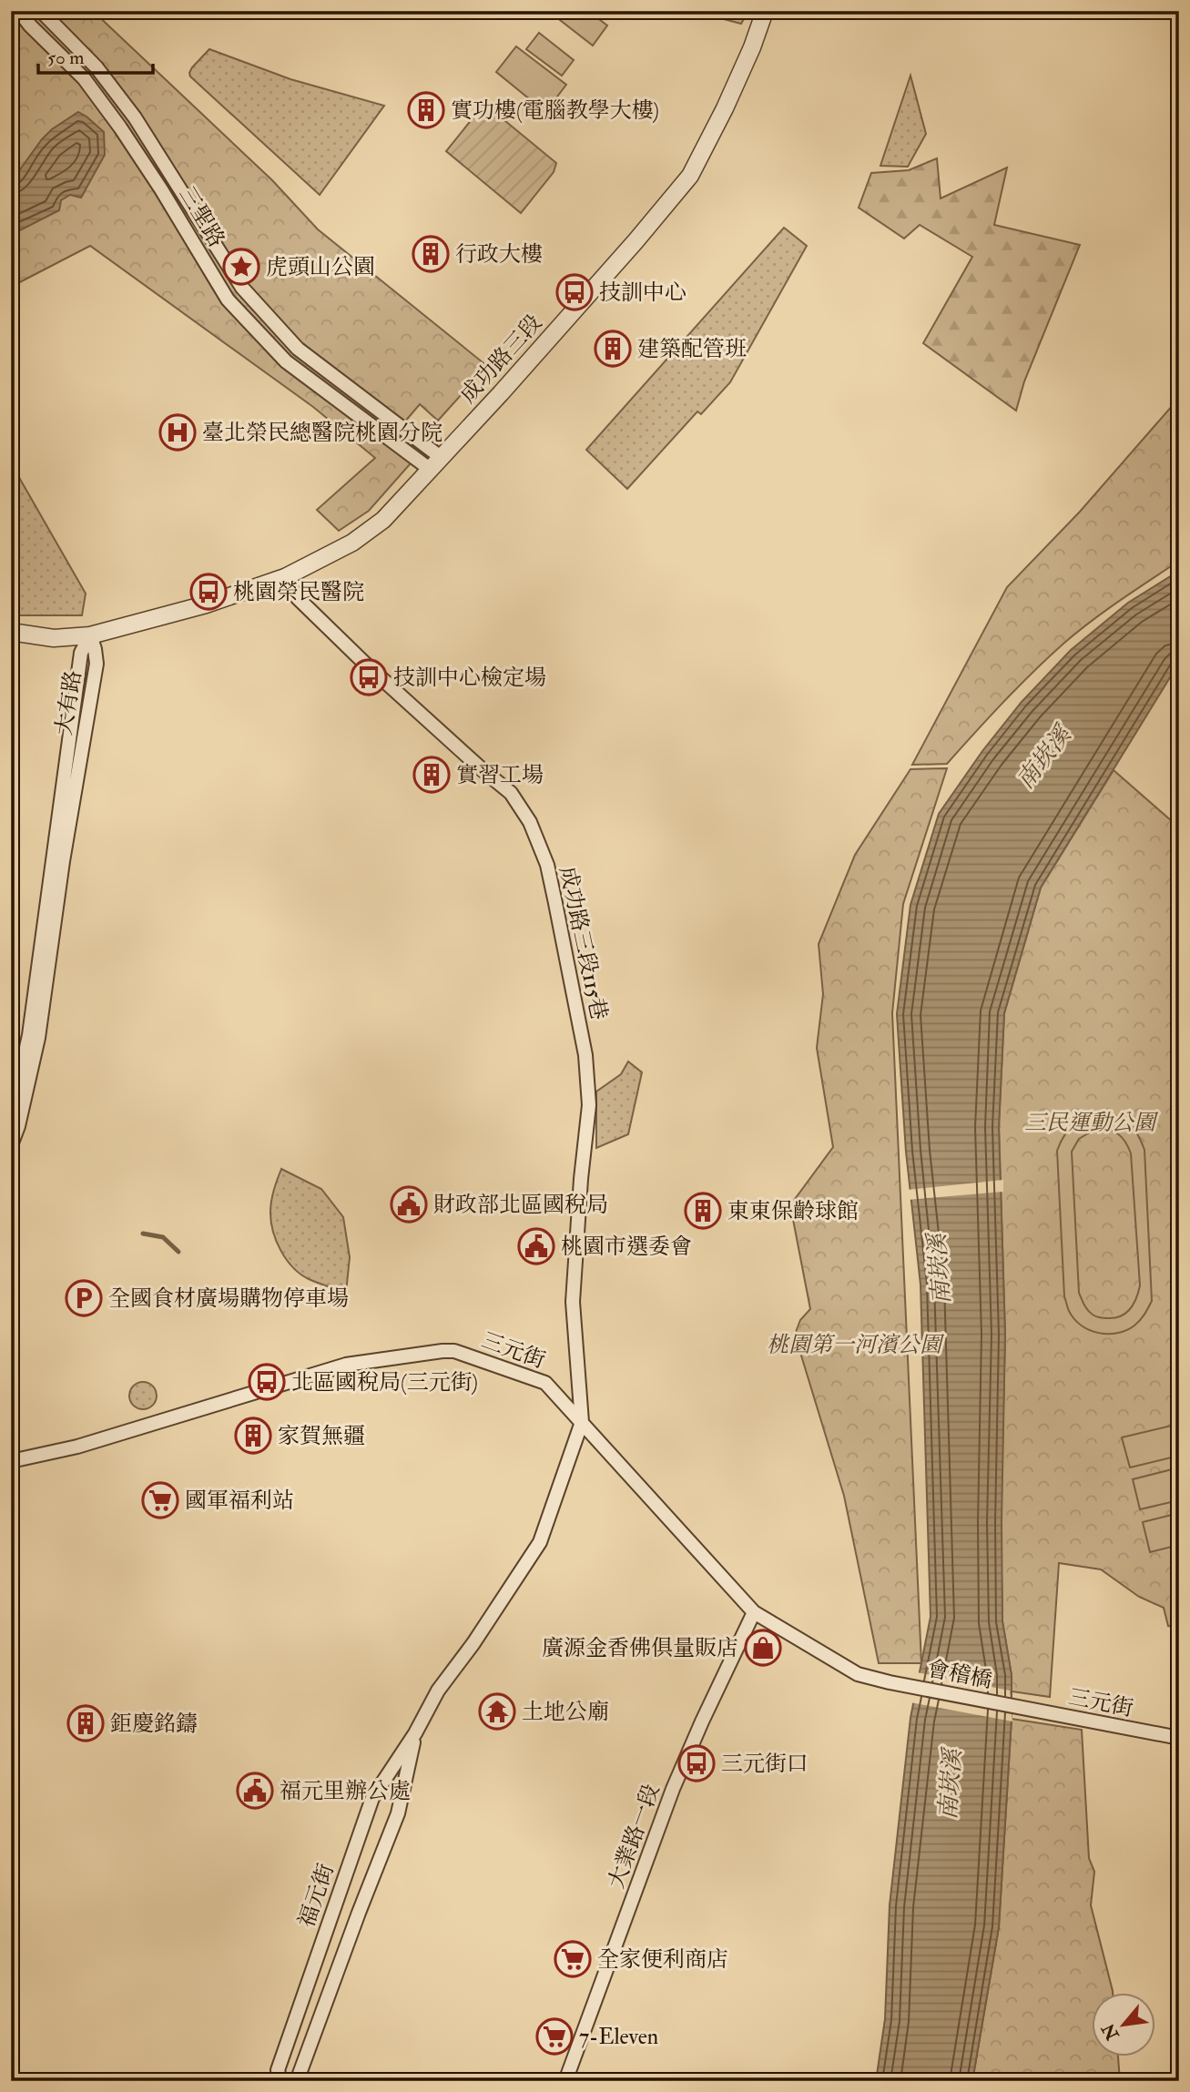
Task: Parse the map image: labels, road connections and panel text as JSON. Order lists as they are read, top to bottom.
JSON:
{
  "streets": {
    "street": [
      "三聖路",
      "成功路三段",
      "大有路",
      "成功路三段115巷",
      "三元街",
      "會稽橋",
      "大業路一段",
      "福元街"
    ]
  },
  "crossings": [
    ["三聖路", "成功路三段"],
    ["成功路三段", "大有路"],
    ["成功路三段", "成功路三段115巷"],
    ["成功路三段115巷", "三元街"],
    ["成功路三段115巷", "福元街"],
    ["三元街", "會稽橋"],
    ["三元街", "大業路一段"],
    ["三元街", "福元街"]
  ],
  "water": ["南崁溪"],
  "parks": ["三民運動公園", "桃園第一河濱公園"],
  "places": {
    "building": [
      "實功樓(電腦教學大樓)",
      "行政大樓",
      "建築配管班",
      "實習工場",
      "東東保齡球館",
      "家賀無疆",
      "鉅慶銘鑄"
    ],
    "place": ["虎頭山公園"],
    "bus stop": [
      "技訓中心",
      "桃園榮民醫院",
      "技訓中心檢定場",
      "北區國稅局(三元街)",
      "三元街口"
    ],
    "hospital": ["臺北榮民總醫院桃園分院"],
    "public building": ["財政部北區國稅局", "桃園市選委會", "福元里辦公處"],
    "parking": ["全國食材廣場購物停車場"],
    "supermarket": ["國軍福利站", "全家便利商店", "7-Eleven"],
    "shop": ["廣源金香佛俱量販店"],
    "temple": ["土地公廟"]
  },
  "scale_bar": "50 m",
  "north": "bottom left"
}
